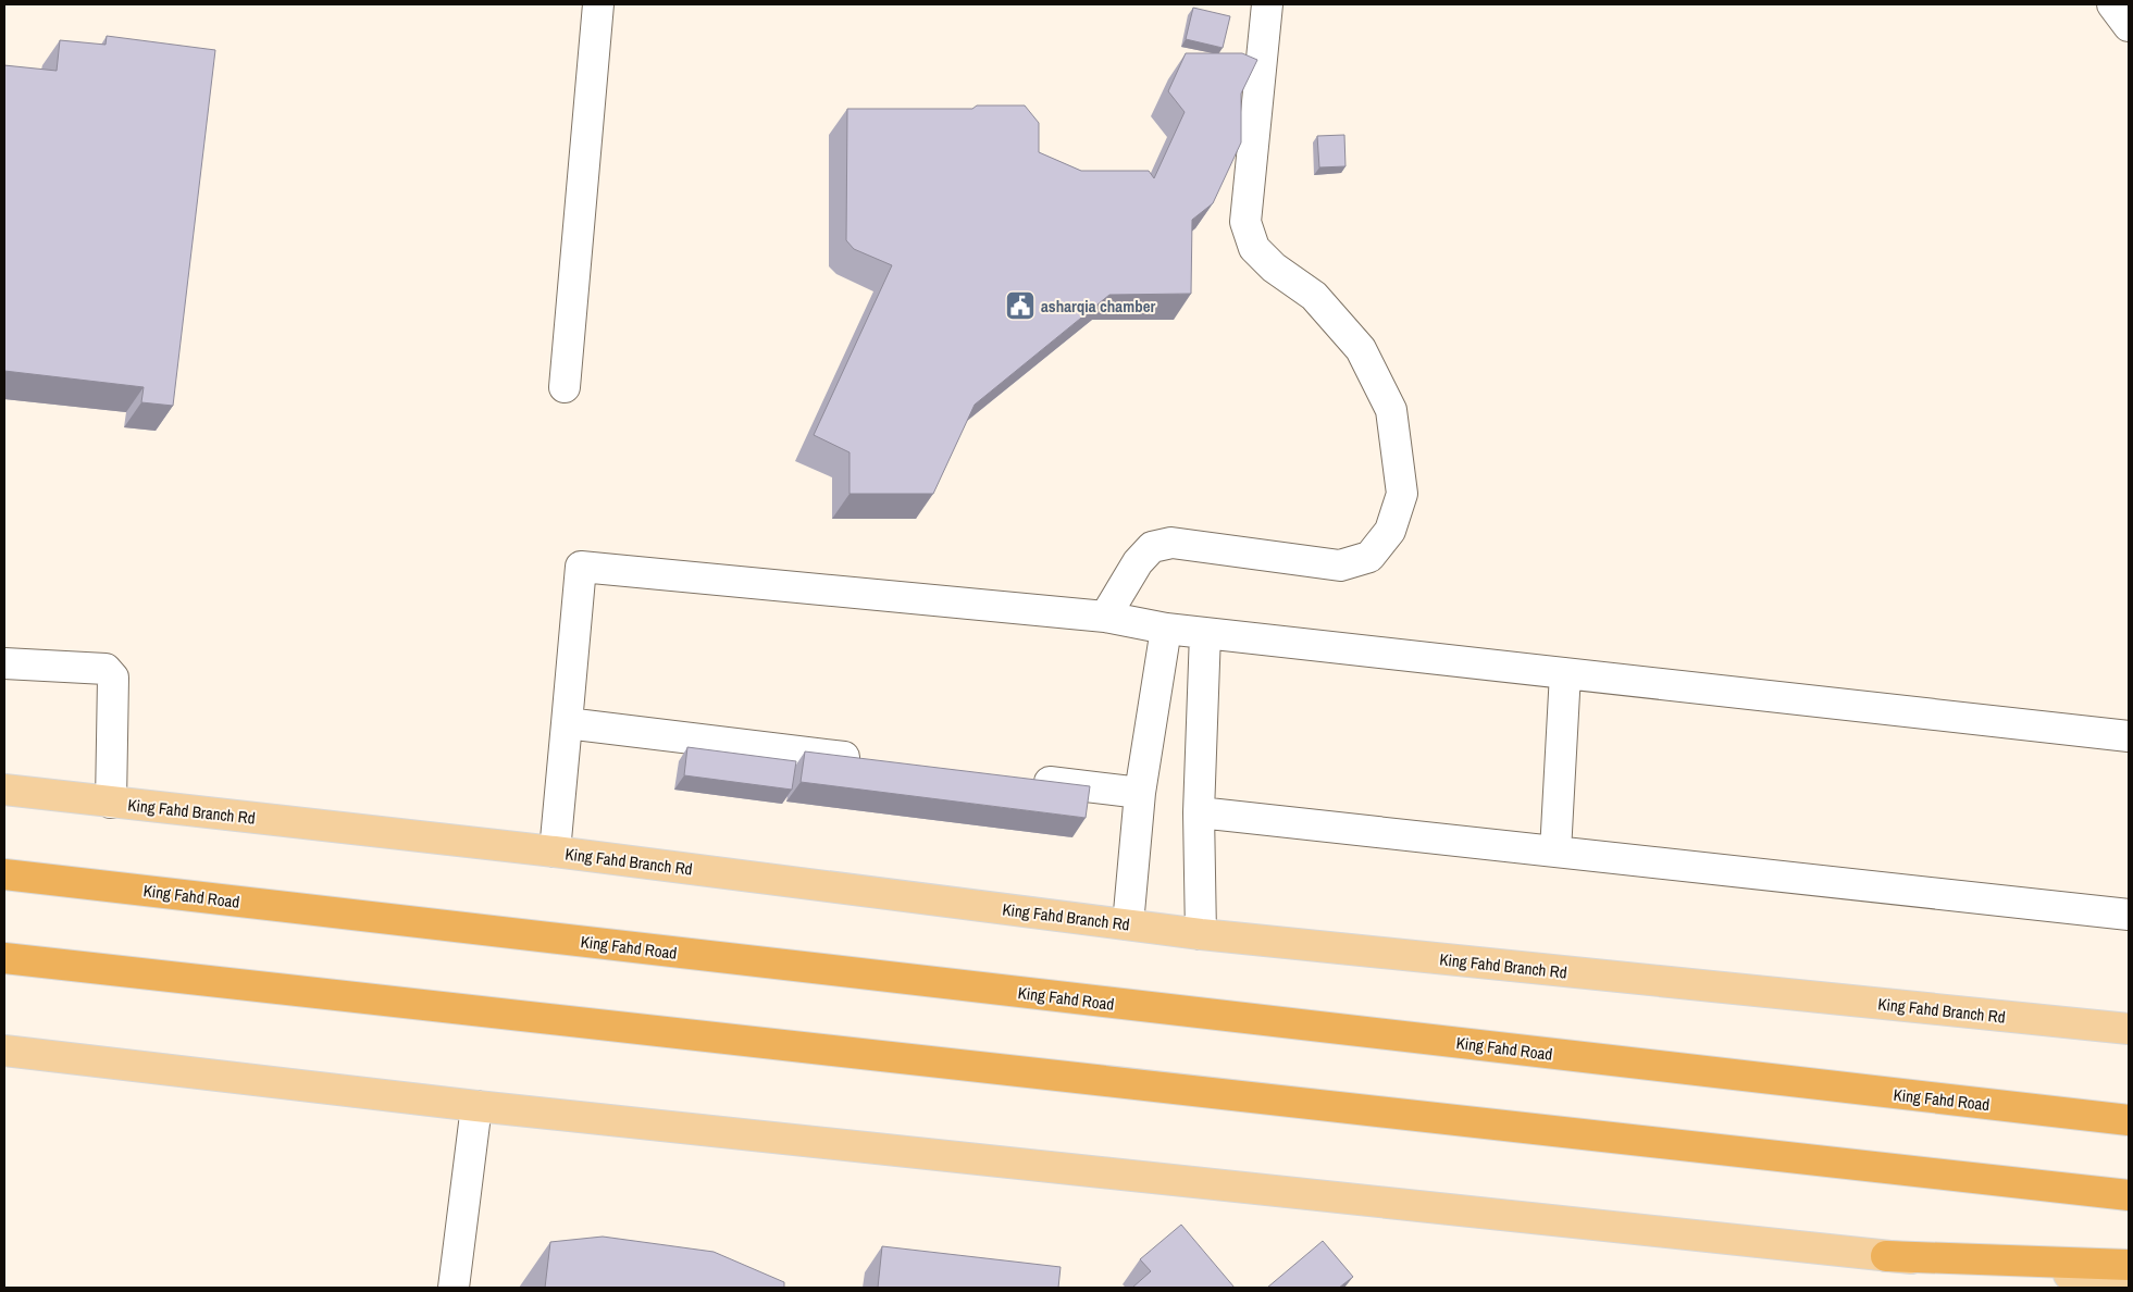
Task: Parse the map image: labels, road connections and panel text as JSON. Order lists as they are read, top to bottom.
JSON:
{
  "streets": {
    "highway": ["King Fahd Road"],
    "main road": ["King Fahd Branch Rd"]
  },
  "places": {
    "public building": ["asharqia chamber"]
  }
}
